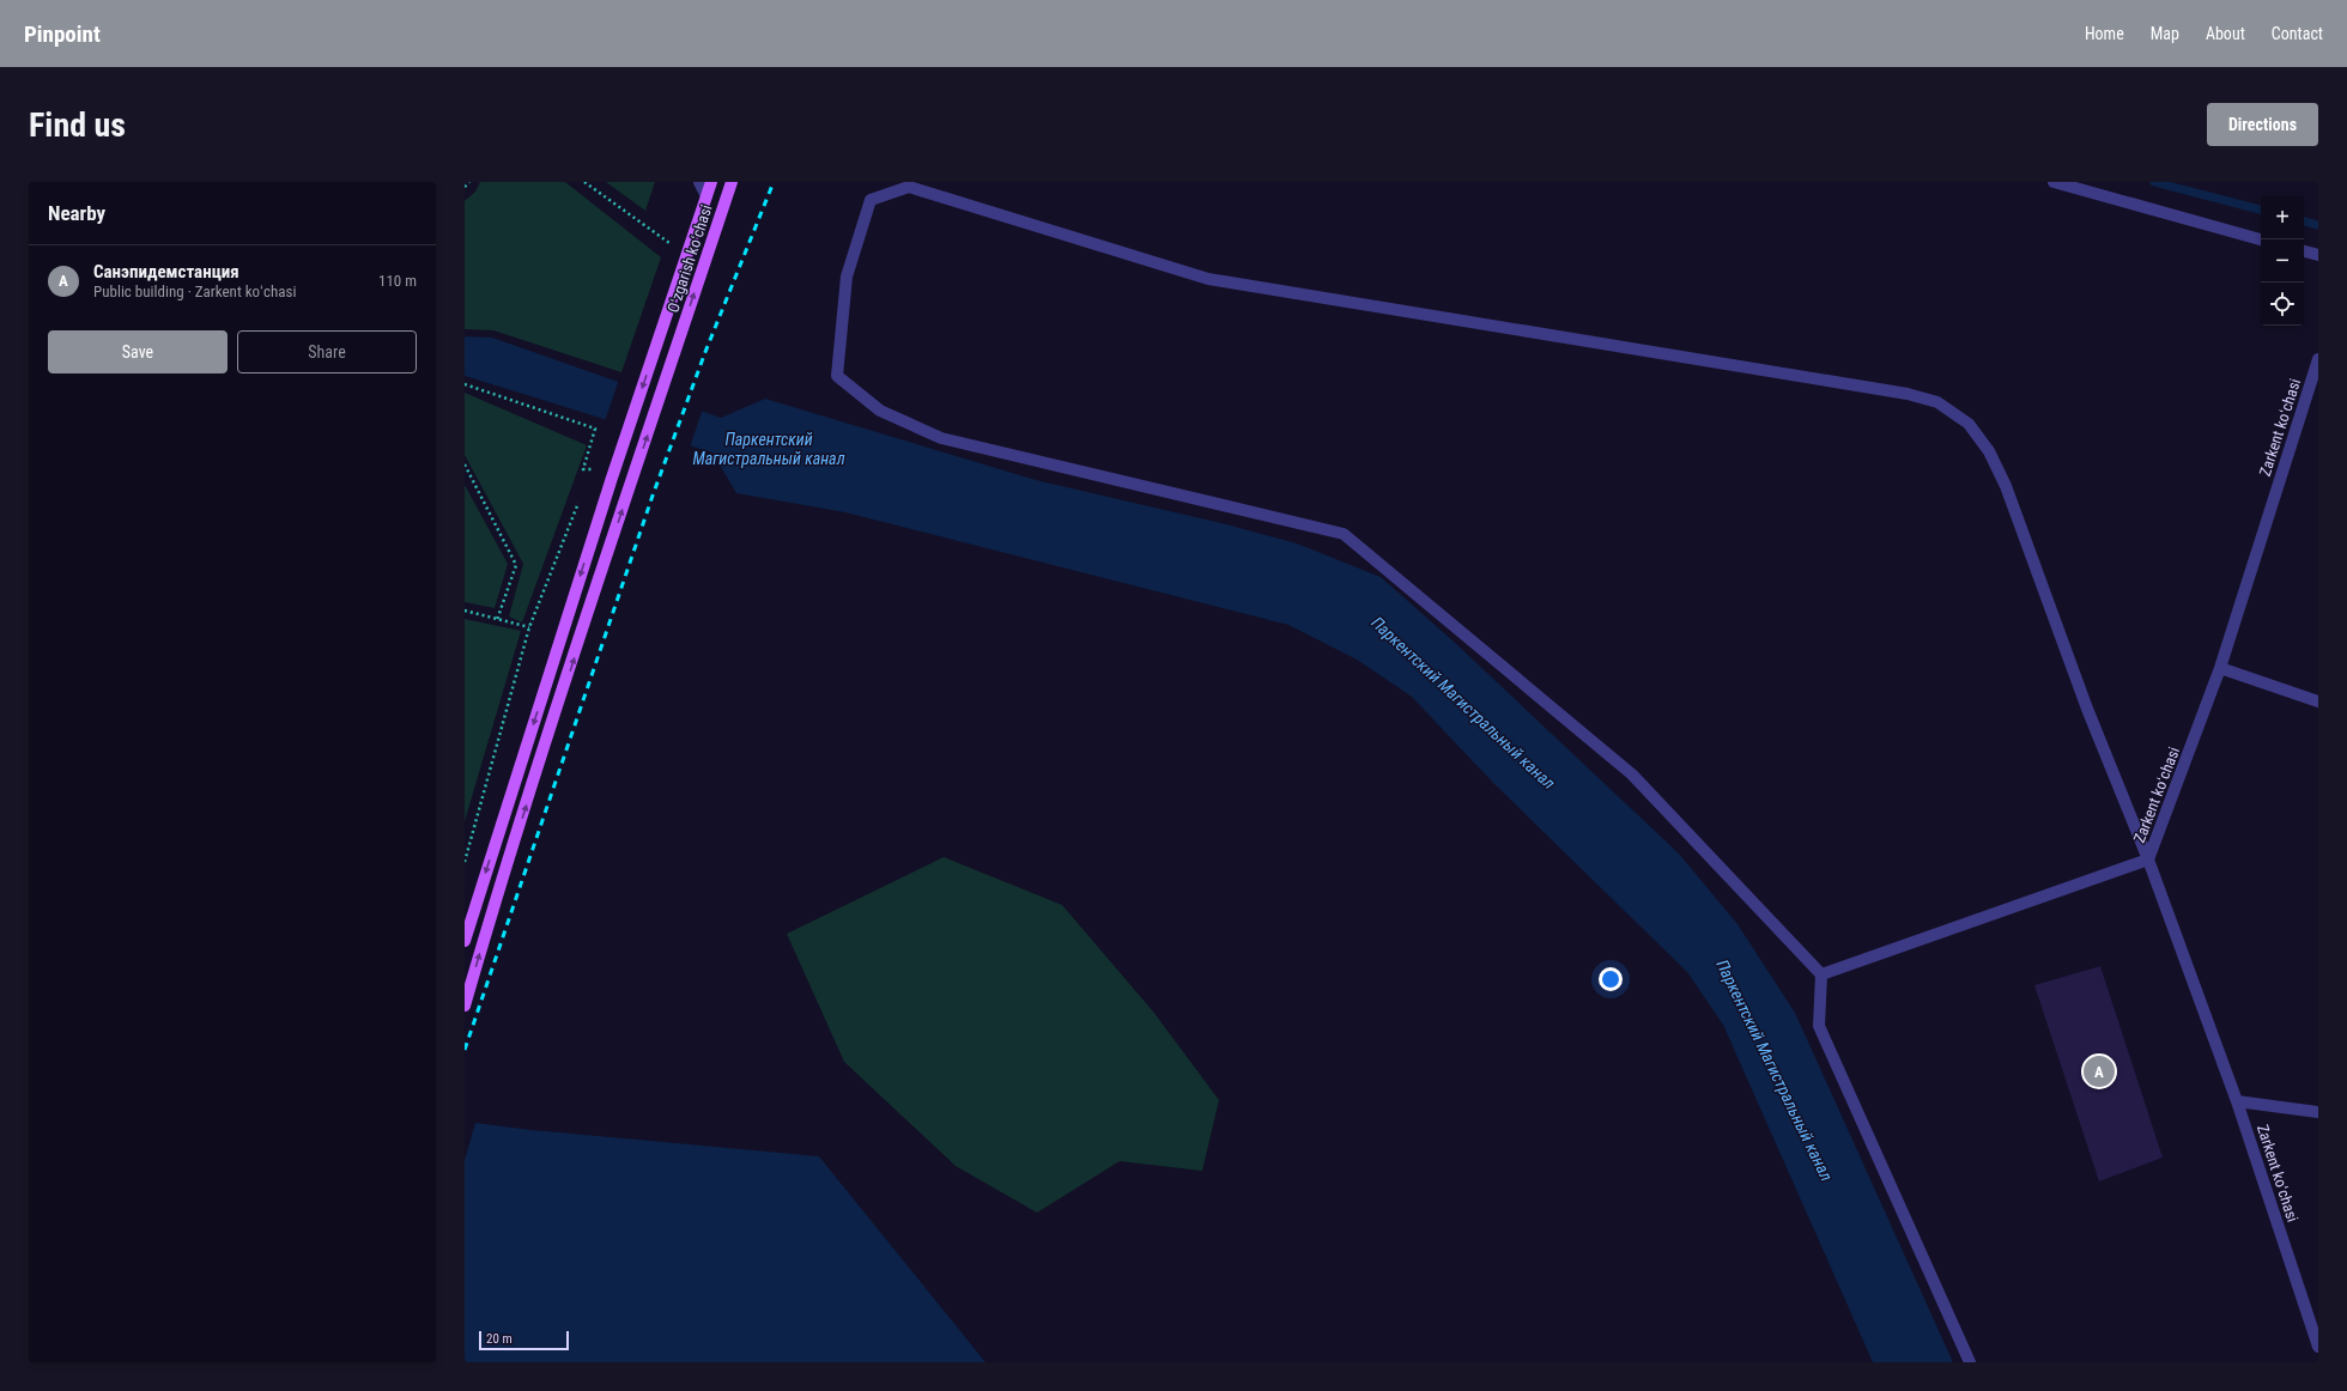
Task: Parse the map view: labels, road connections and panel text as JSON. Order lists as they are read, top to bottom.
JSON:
{
  "streets": {
    "main road": ["Oʻzgarish koʻchasi"],
    "street": ["Zarkent koʻchasi"]
  },
  "water": ["Паркентский Магистральный канал"],
  "scale_bar": "20 m",
  "page": {
    "header": "Pinpoint",
    "nav": [
      "Home",
      "Map",
      "About",
      "Contact"
    ],
    "buttons": [
      "Directions",
      ["Save", "Share"]
    ],
    "title": "Find us",
    "heading": "Nearby",
    "map_buttons": ["+", "−"],
    "list": [
      {
        "mark": "A",
        "name": "Санэпидемстанция",
        "note": "Public building · Zarkent koʻchasi",
        "value": "110 m"
      }
    ],
    "pins": "A",
    "scale": "20 m"
  }
}
